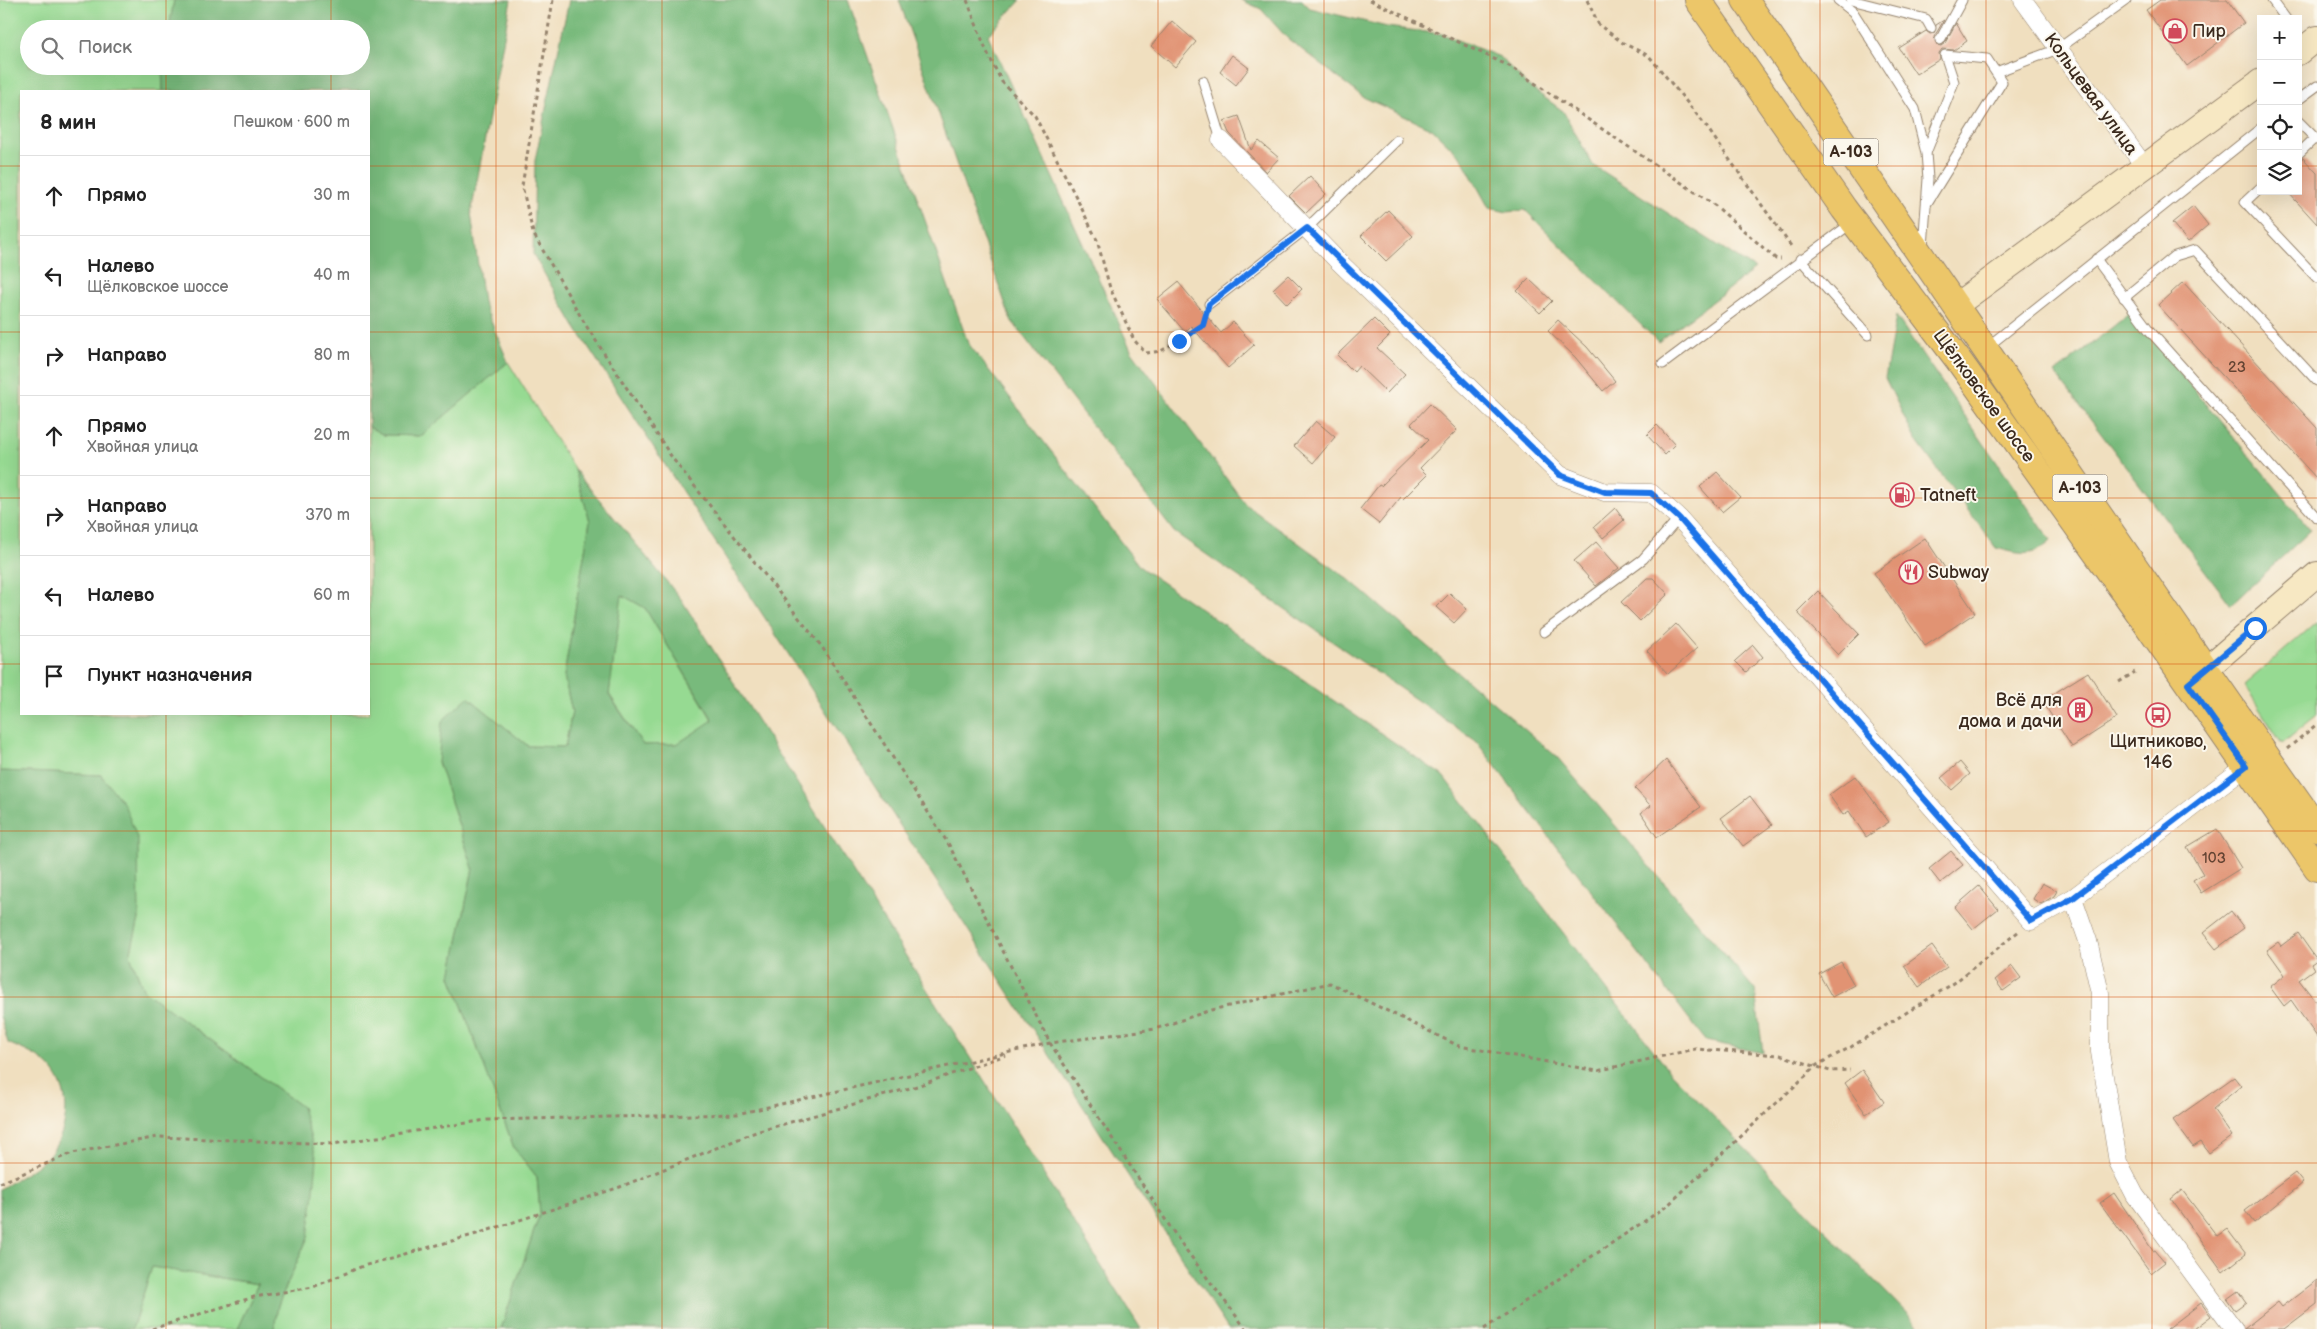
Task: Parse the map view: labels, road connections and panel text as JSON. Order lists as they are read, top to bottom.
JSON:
{
  "streets": {
    "main road": ["А-103", "Щёлковское шоссе"],
    "street": ["Кольцевая улица"]
  },
  "places": {
    "shop": ["Пир"],
    "fuel station": ["Tatneft"],
    "restaurant": ["Subway"],
    "building": ["Всё для дома и дачи"],
    "bus stop": ["Щитниково, 146"]
  },
  "house_numbers": ["23", "103"],
  "page": {
    "map_buttons": ["+", "−"],
    "search": "Поиск",
    "heading": ["8 мин", "Пешком · 600 m"],
    "list": [
      ["Прямо", "30 m"],
      ["Налево", "Щёлковское шоссе", "40 m"],
      ["Направо", "80 m"],
      ["Прямо", "Хвойная улица", "20 m"],
      ["Направо", "Хвойная улица", "370 m"],
      ["Налево", "60 m"],
      "Пункт назначения"
    ]
  }
}
